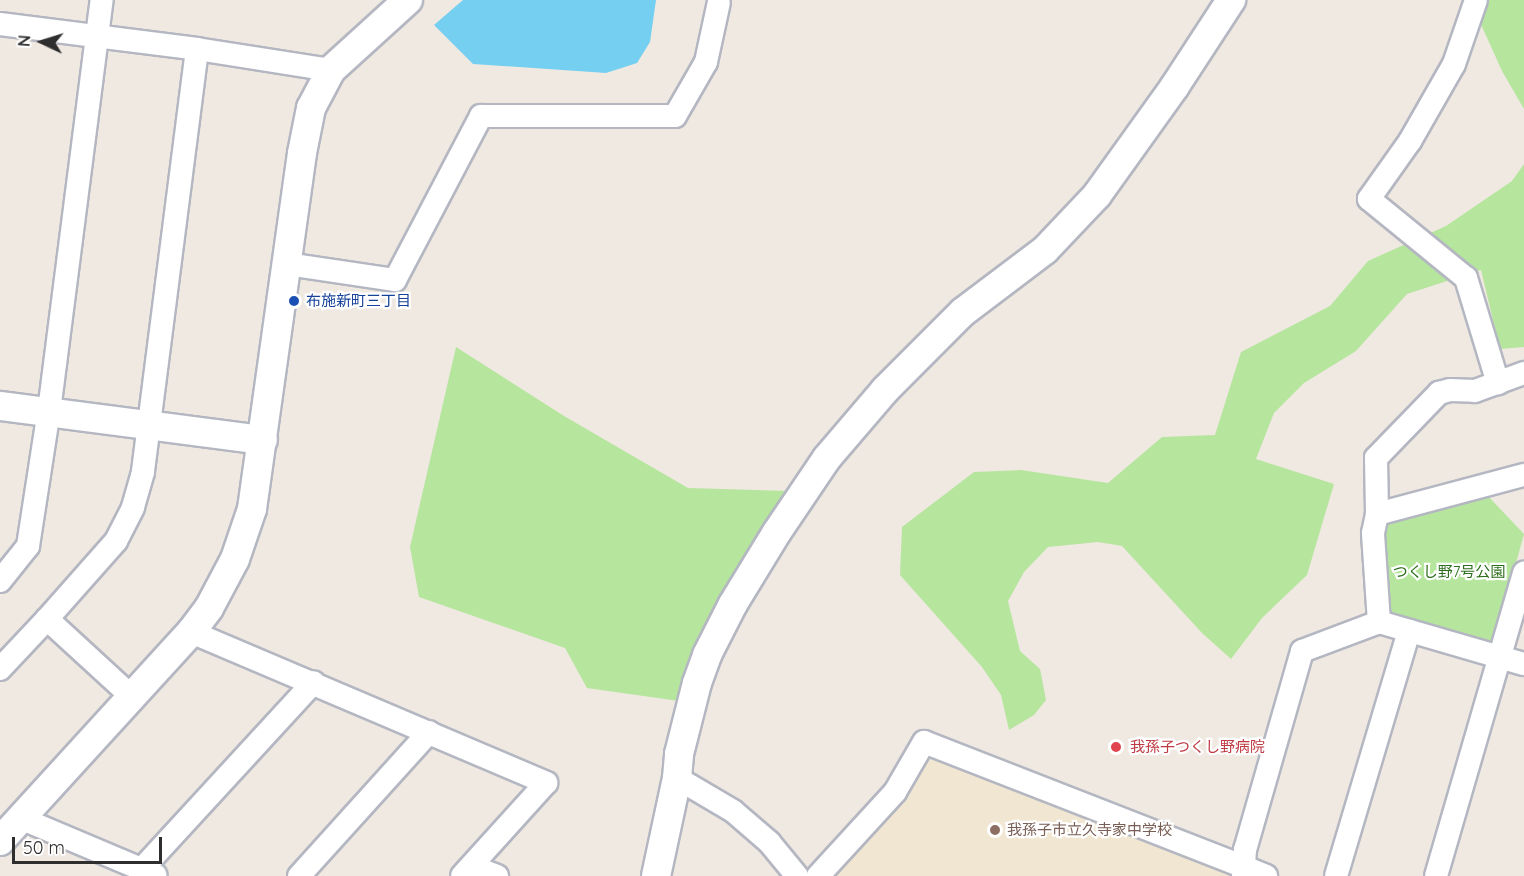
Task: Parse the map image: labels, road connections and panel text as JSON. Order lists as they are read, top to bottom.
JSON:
{
  "parks": ["つくし野7号公園"],
  "places": ["布施新町三丁目", "我孫子つくし野病院", "我孫子市立久寺家中学校"],
  "scale_bar": "50 m",
  "north": "left"
}
